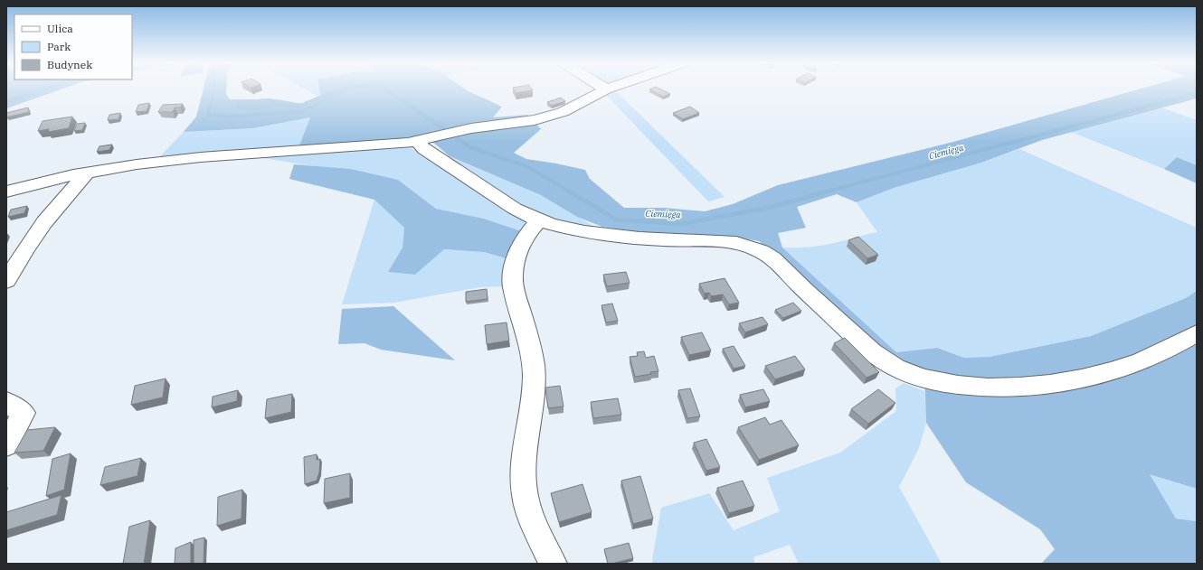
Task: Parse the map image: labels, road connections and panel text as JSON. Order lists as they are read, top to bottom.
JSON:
{
  "water": ["Ciemięga"],
  "legend": ["Ulica", "Park", "Budynek"]
}
